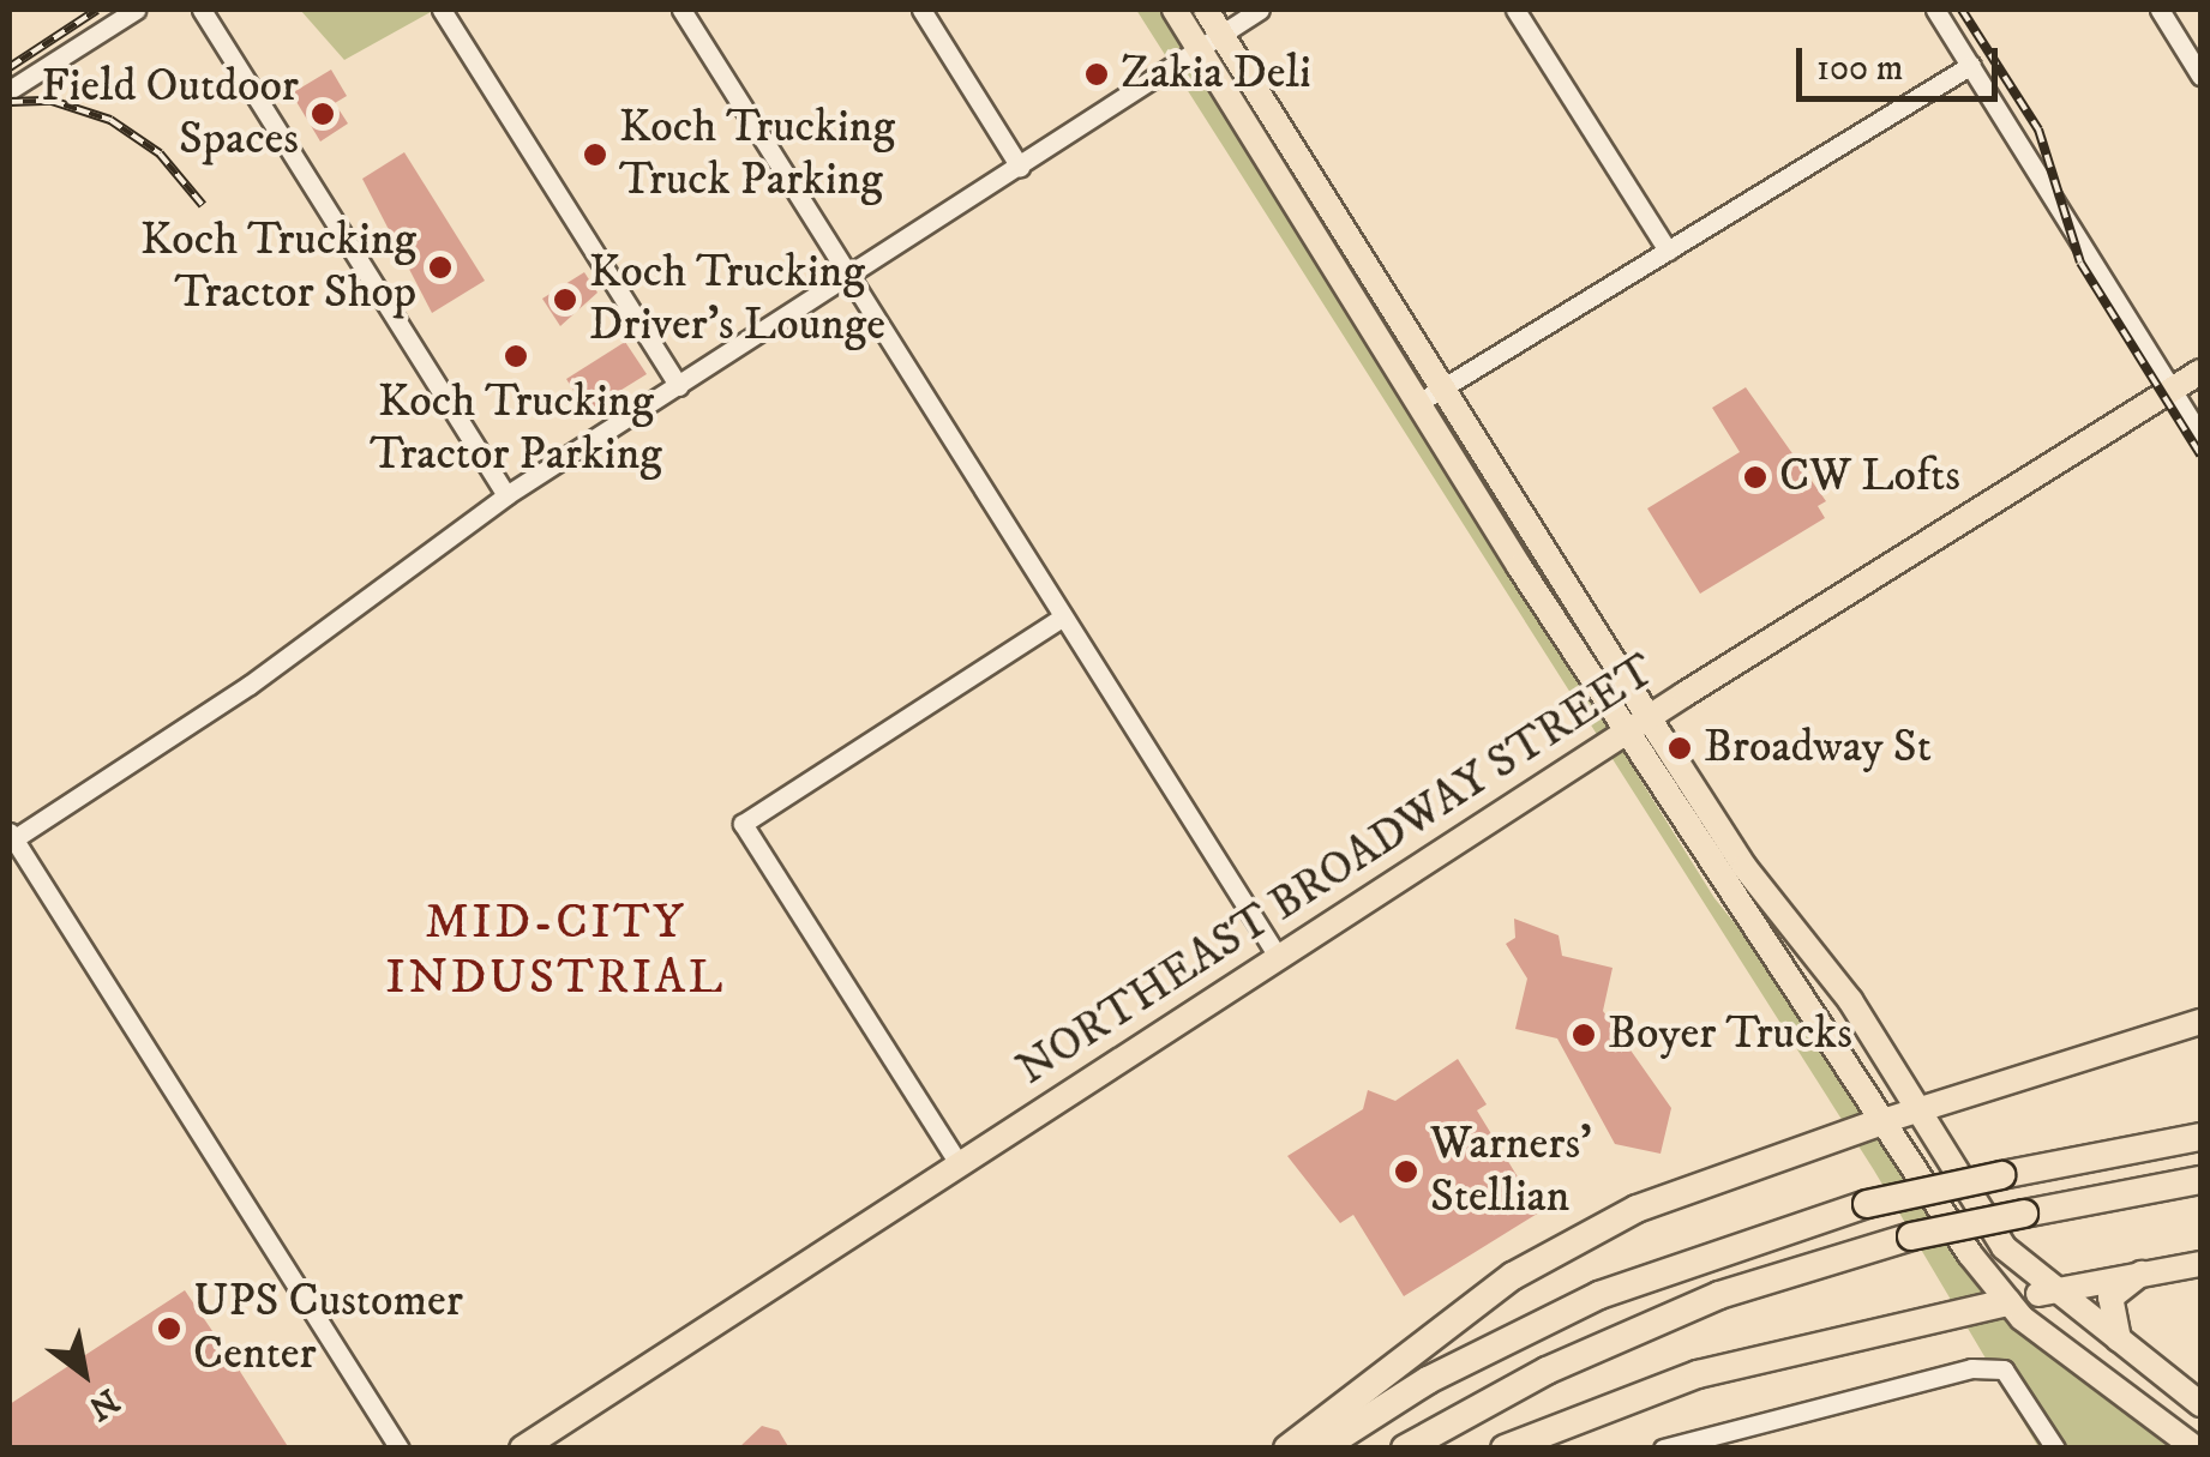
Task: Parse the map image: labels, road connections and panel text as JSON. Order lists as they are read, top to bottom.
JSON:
{
  "streets": {
    "main road": ["NORTHEAST BROADWAY STREET"]
  },
  "districts": ["MID-CITY INDUSTRIAL"],
  "places": [
    "Zakia Deli",
    "Field Outdoor Spaces",
    "Koch Trucking Truck Parking",
    "Koch Trucking Tractor Shop",
    "Koch Trucking Driver's Lounge",
    "Koch Trucking Tractor Parking",
    "CW Lofts",
    "Broadway St",
    "Boyer Trucks",
    "Warners' Stellian",
    "UPS Customer Center"
  ],
  "scale_bar": "100 m",
  "north": "bottom right"
}
